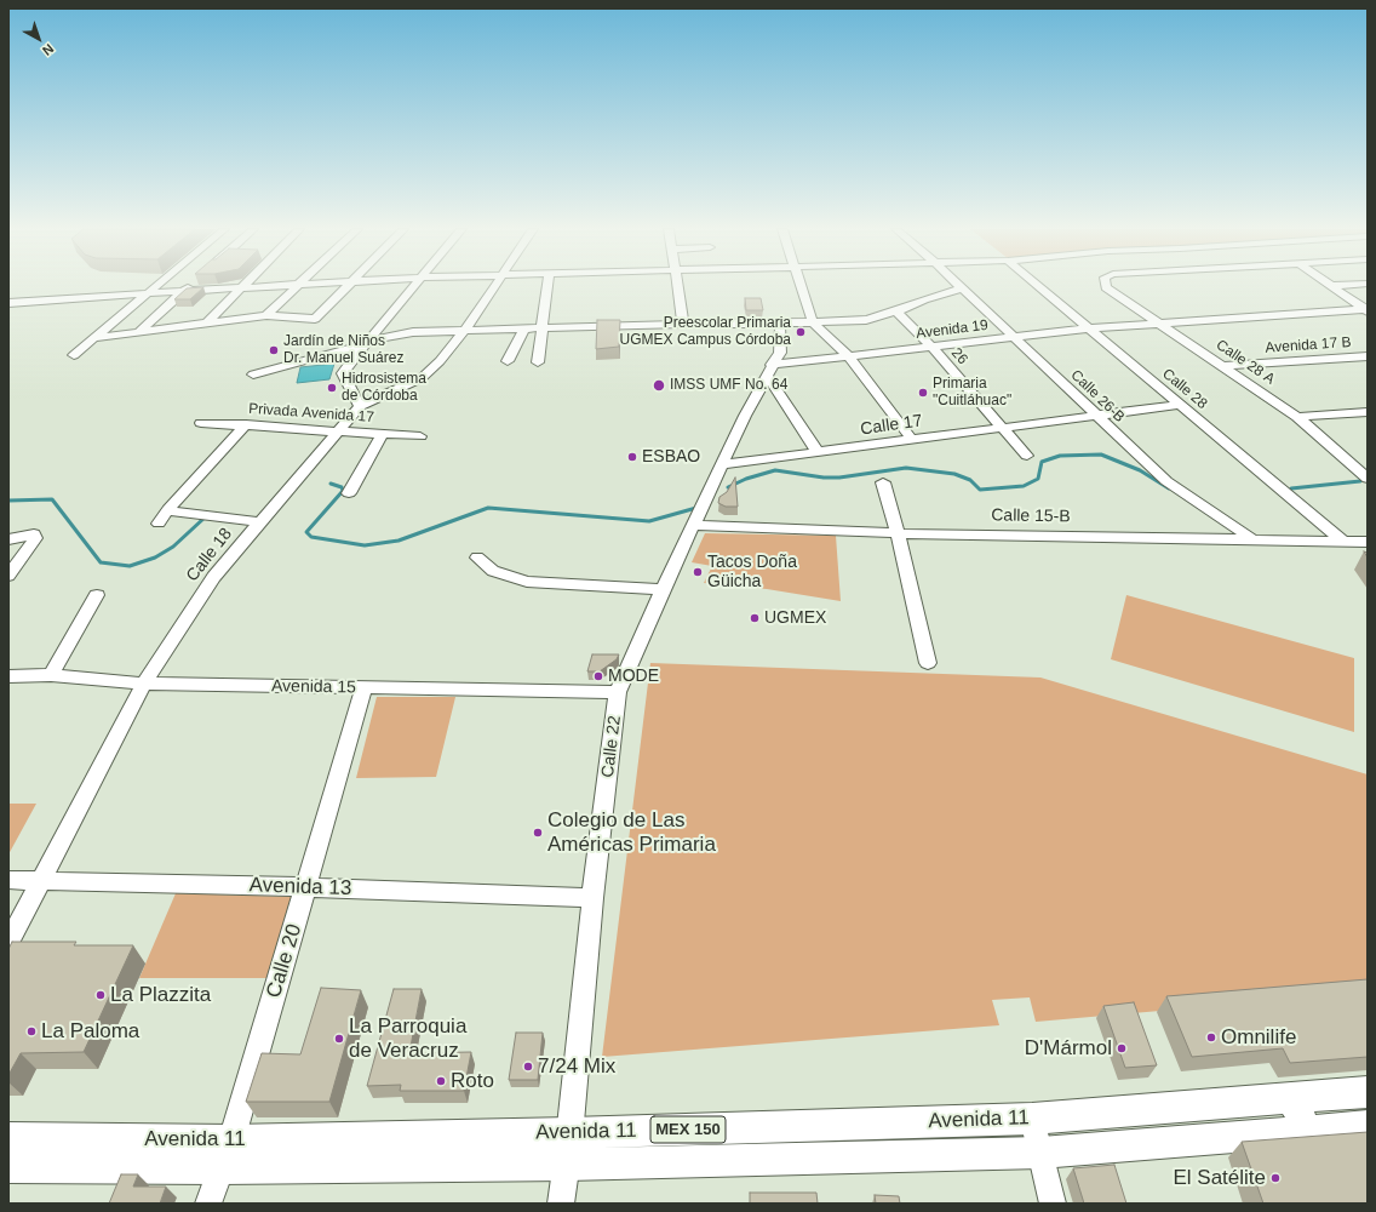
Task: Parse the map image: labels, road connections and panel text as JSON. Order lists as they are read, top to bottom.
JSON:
{
  "streets": {
    "main road": ["Avenida 11", "MEX 150"],
    "street": [
      "Avenida 19",
      "Avenida 17 B",
      "26",
      "Calle 28 A",
      "Calle 28",
      "Calle 26-B",
      "Privada Avenida 17",
      "Calle 17",
      "Calle 15-B",
      "Calle 18",
      "Avenida 15",
      "Calle 22",
      "Avenida 13",
      "Calle 20"
    ]
  },
  "crossings": [
    ["Avenida 19", "26"],
    ["Avenida 19", "Calle 28 A"],
    ["Avenida 19", "Calle 28"],
    ["Avenida 19", "Calle 26-B"],
    ["Avenida 19", "Calle 22"],
    ["Avenida 17 B", "Calle 28 A"],
    ["26", "Calle 17"],
    ["Calle 28", "Calle 17"],
    ["Calle 28", "Calle 15-B"],
    ["Calle 26-B", "Calle 17"],
    ["Calle 26-B", "Calle 15-B"],
    ["Privada Avenida 17", "Calle 18"],
    ["Calle 17", "Calle 22"],
    ["Calle 15-B", "Calle 22"],
    ["Calle 18", "Avenida 15"],
    ["Calle 18", "Avenida 13"],
    ["Avenida 15", "Calle 22"],
    ["Avenida 15", "Calle 20"],
    ["Calle 22", "Avenida 13"],
    ["Calle 22", "Avenida 11"],
    ["Avenida 13", "Calle 20"],
    ["Calle 20", "Avenida 11"]
  ],
  "places": [
    "Preescolar Primaria UGMEX Campus Córdoba",
    "Jardín de Niños Dr. Manuel Suárez",
    "IMSS UMF No. 64",
    "Hidrosistema de Córdoba",
    "Primaria \"Cuitláhuac\"",
    "ESBAO",
    "Tacos Doña Güicha",
    "UGMEX",
    "MODE",
    "Colegio de Las Américas Primaria",
    "La Plazzita",
    "La Paloma",
    "Omnilife",
    "La Parroquia de Veracruz",
    "D'Mármol",
    "7/24 Mix",
    "Roto",
    "El Satélite"
  ],
  "north": "bottom right"
}
